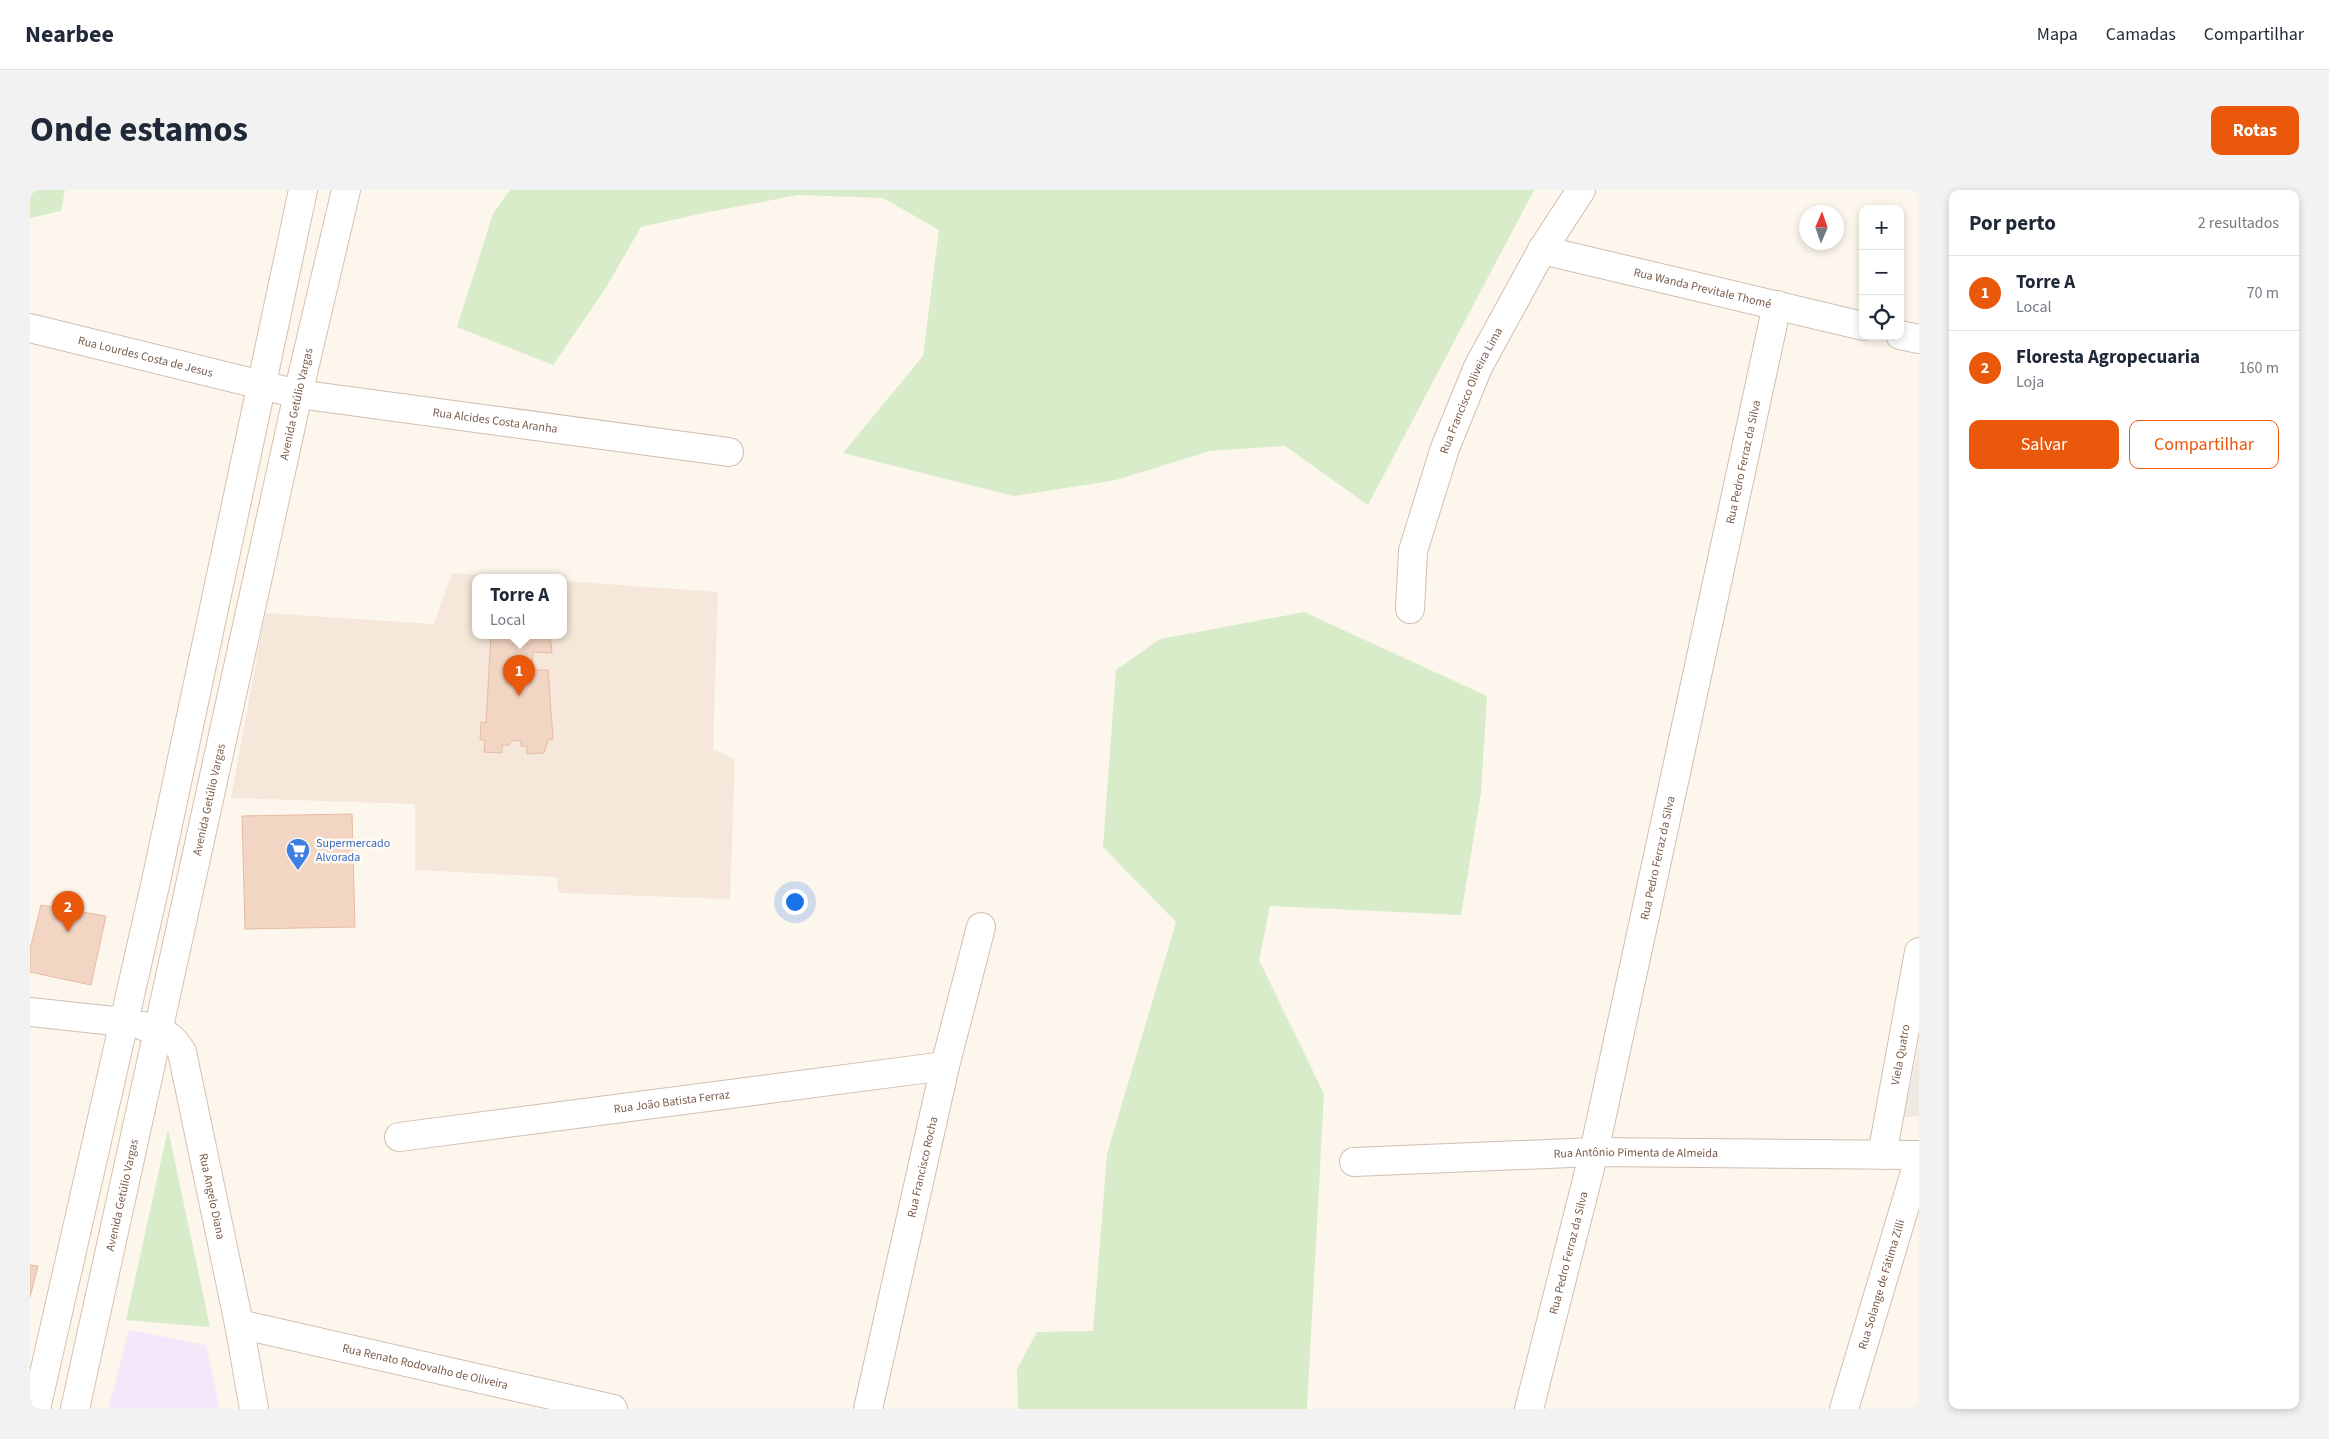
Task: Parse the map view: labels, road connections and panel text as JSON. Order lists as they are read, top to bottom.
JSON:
{
  "streets": {
    "street": [
      "Rua Wanda Previtale Thomé",
      "Rua Lourdes Costa de Jesus",
      "Rua Francisco Oliveira Lima",
      "Avenida Getúlio Vargas",
      "Rua Alcides Costa Aranha",
      "Rua Pedro Ferraz da Silva",
      "Viela Quatro",
      "Rua João Batista Ferraz",
      "Rua Antônio Pimenta de Almeida",
      "Rua Francisco Rocha",
      "Rua Angelo Diana",
      "Rua Solange de Fátima Zilli",
      "Rua Renato Rodovalho de Oliveira"
    ]
  },
  "crossings": [
    ["Rua Wanda Previtale Thomé", "Rua Francisco Oliveira Lima"],
    ["Rua Wanda Previtale Thomé", "Rua Pedro Ferraz da Silva"],
    ["Rua Lourdes Costa de Jesus", "Rua Alcides Costa Aranha"],
    ["Avenida Getúlio Vargas", "Rua Alcides Costa Aranha"],
    ["Avenida Getúlio Vargas", "Rua Angelo Diana"],
    ["Rua Pedro Ferraz da Silva", "Rua Antônio Pimenta de Almeida"],
    ["Viela Quatro", "Rua Antônio Pimenta de Almeida"],
    ["Rua João Batista Ferraz", "Rua Francisco Rocha"],
    ["Rua Angelo Diana", "Rua Renato Rodovalho de Oliveira"]
  ],
  "places": {
    "supermarket": ["Supermercado Alvorada"]
  },
  "north": "top",
  "page": {
    "header": "Nearbee",
    "nav": ["Mapa", "Camadas", "Compartilhar"],
    "title": "Onde estamos",
    "buttons": [
      "Rotas",
      ["Salvar", "Compartilhar"]
    ],
    "heading": ["Por perto", "2 resultados"],
    "map_buttons": ["+", "−"],
    "list": [
      {
        "mark": "1",
        "name": "Torre A",
        "note": "Local",
        "value": "70 m"
      },
      {
        "mark": "2",
        "name": "Floresta Agropecuaria",
        "note": "Loja",
        "value": "160 m"
      }
    ],
    "popup": ["Torre A", "Local"],
    "pins": ["1", "2"]
  }
}
